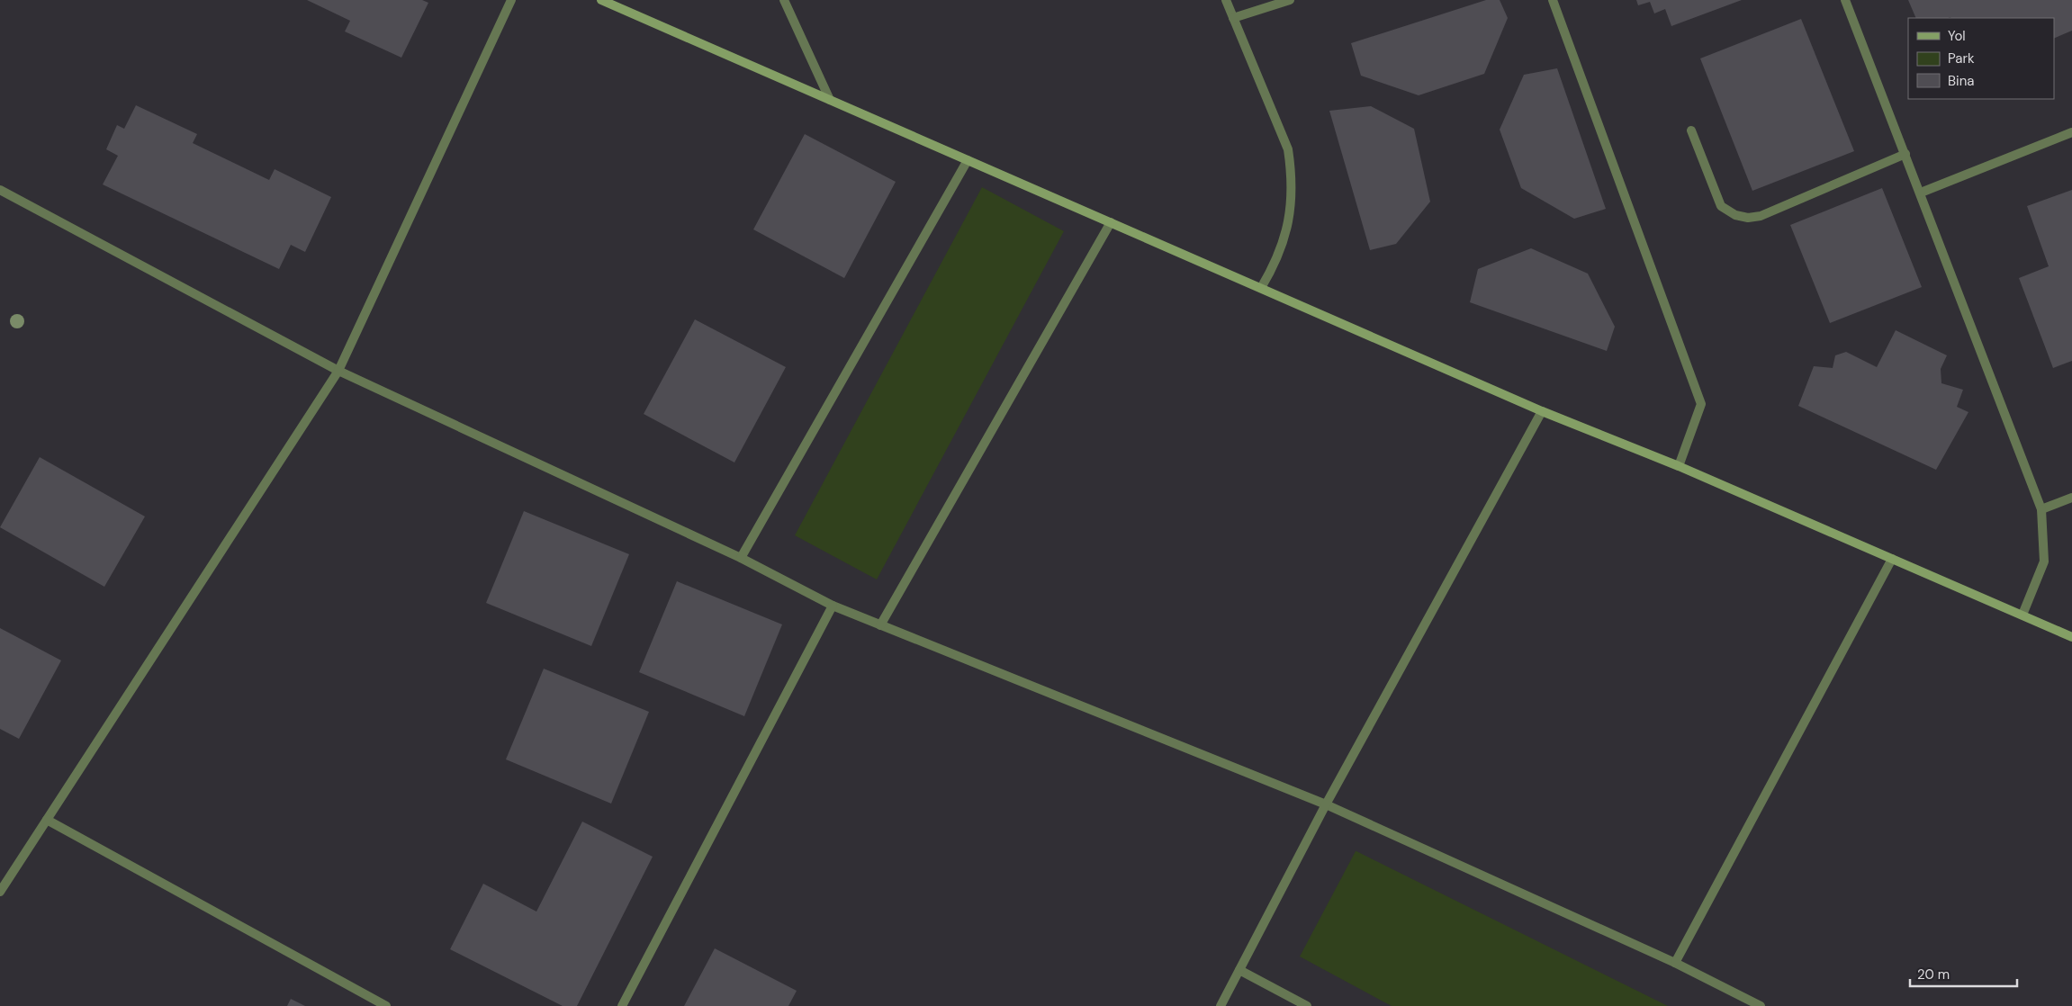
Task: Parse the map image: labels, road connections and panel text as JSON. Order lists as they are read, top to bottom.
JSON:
{
  "legend": ["Yol", "Park", "Bina"],
  "scale_bar": "20 m"
}
